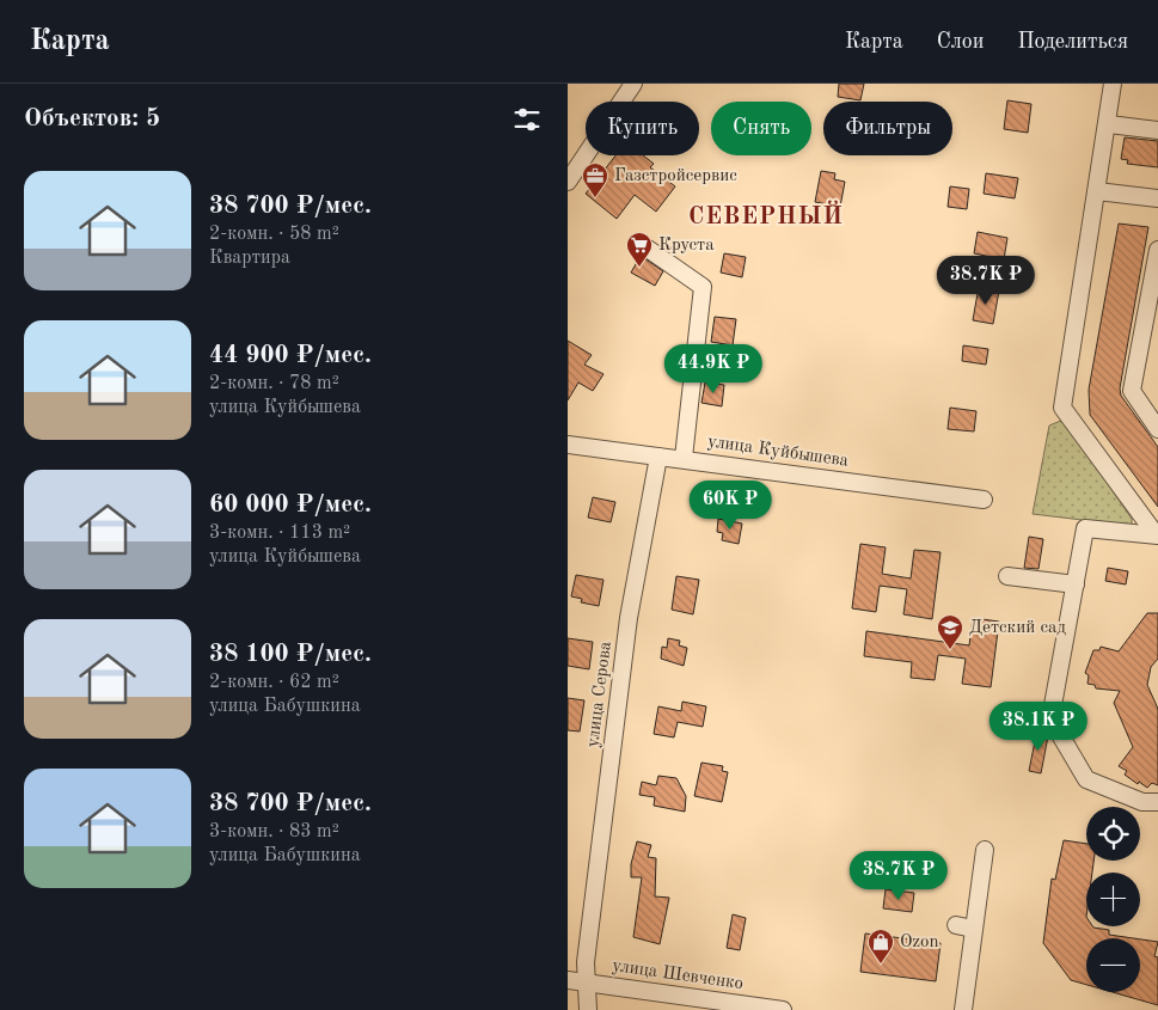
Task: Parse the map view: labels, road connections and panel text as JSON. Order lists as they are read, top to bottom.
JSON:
{
  "streets": {
    "street": ["улица Куйбышева", "улица Серова", "улица Шевченко"]
  },
  "crossings": [
    ["улица Куйбышева", "улица Серова"],
    ["улица Серова", "улица Шевченко"]
  ],
  "districts": ["СЕВЕРНЫЙ"],
  "places": {
    "office": ["Газстройсервис"],
    "supermarket": ["Круста"],
    "school or university": ["Детский сад"],
    "shop": ["Ozon"]
  },
  "page": {
    "header": "Карта",
    "nav": ["Карта", "Слои", "Поделиться"],
    "heading": "Объектов: 5",
    "chip": ["Купить", "Снять", "Фильтры"],
    "list": [
      {
        "name": "38 700 ₽/мес.",
        "note": "2-комн. · 58 m² · Квартира"
      },
      {
        "name": "44 900 ₽/мес.",
        "note": "2-комн. · 78 m² · улица Куйбышева"
      },
      {
        "name": "60 000 ₽/мес.",
        "note": "3-комн. · 113 m² · улица Куйбышева"
      },
      {
        "name": "38 100 ₽/мес.",
        "note": "2-комн. · 62 m² · улица Бабушкина"
      },
      {
        "name": "38 700 ₽/мес.",
        "note": "3-комн. · 83 m² · улица Бабушкина"
      }
    ],
    "price": [
      "38.7K ₽",
      "44.9K ₽",
      "60K ₽",
      "38.1K ₽",
      "38.7K ₽"
    ],
    "map_buttons": ["+", "−"]
  }
}
